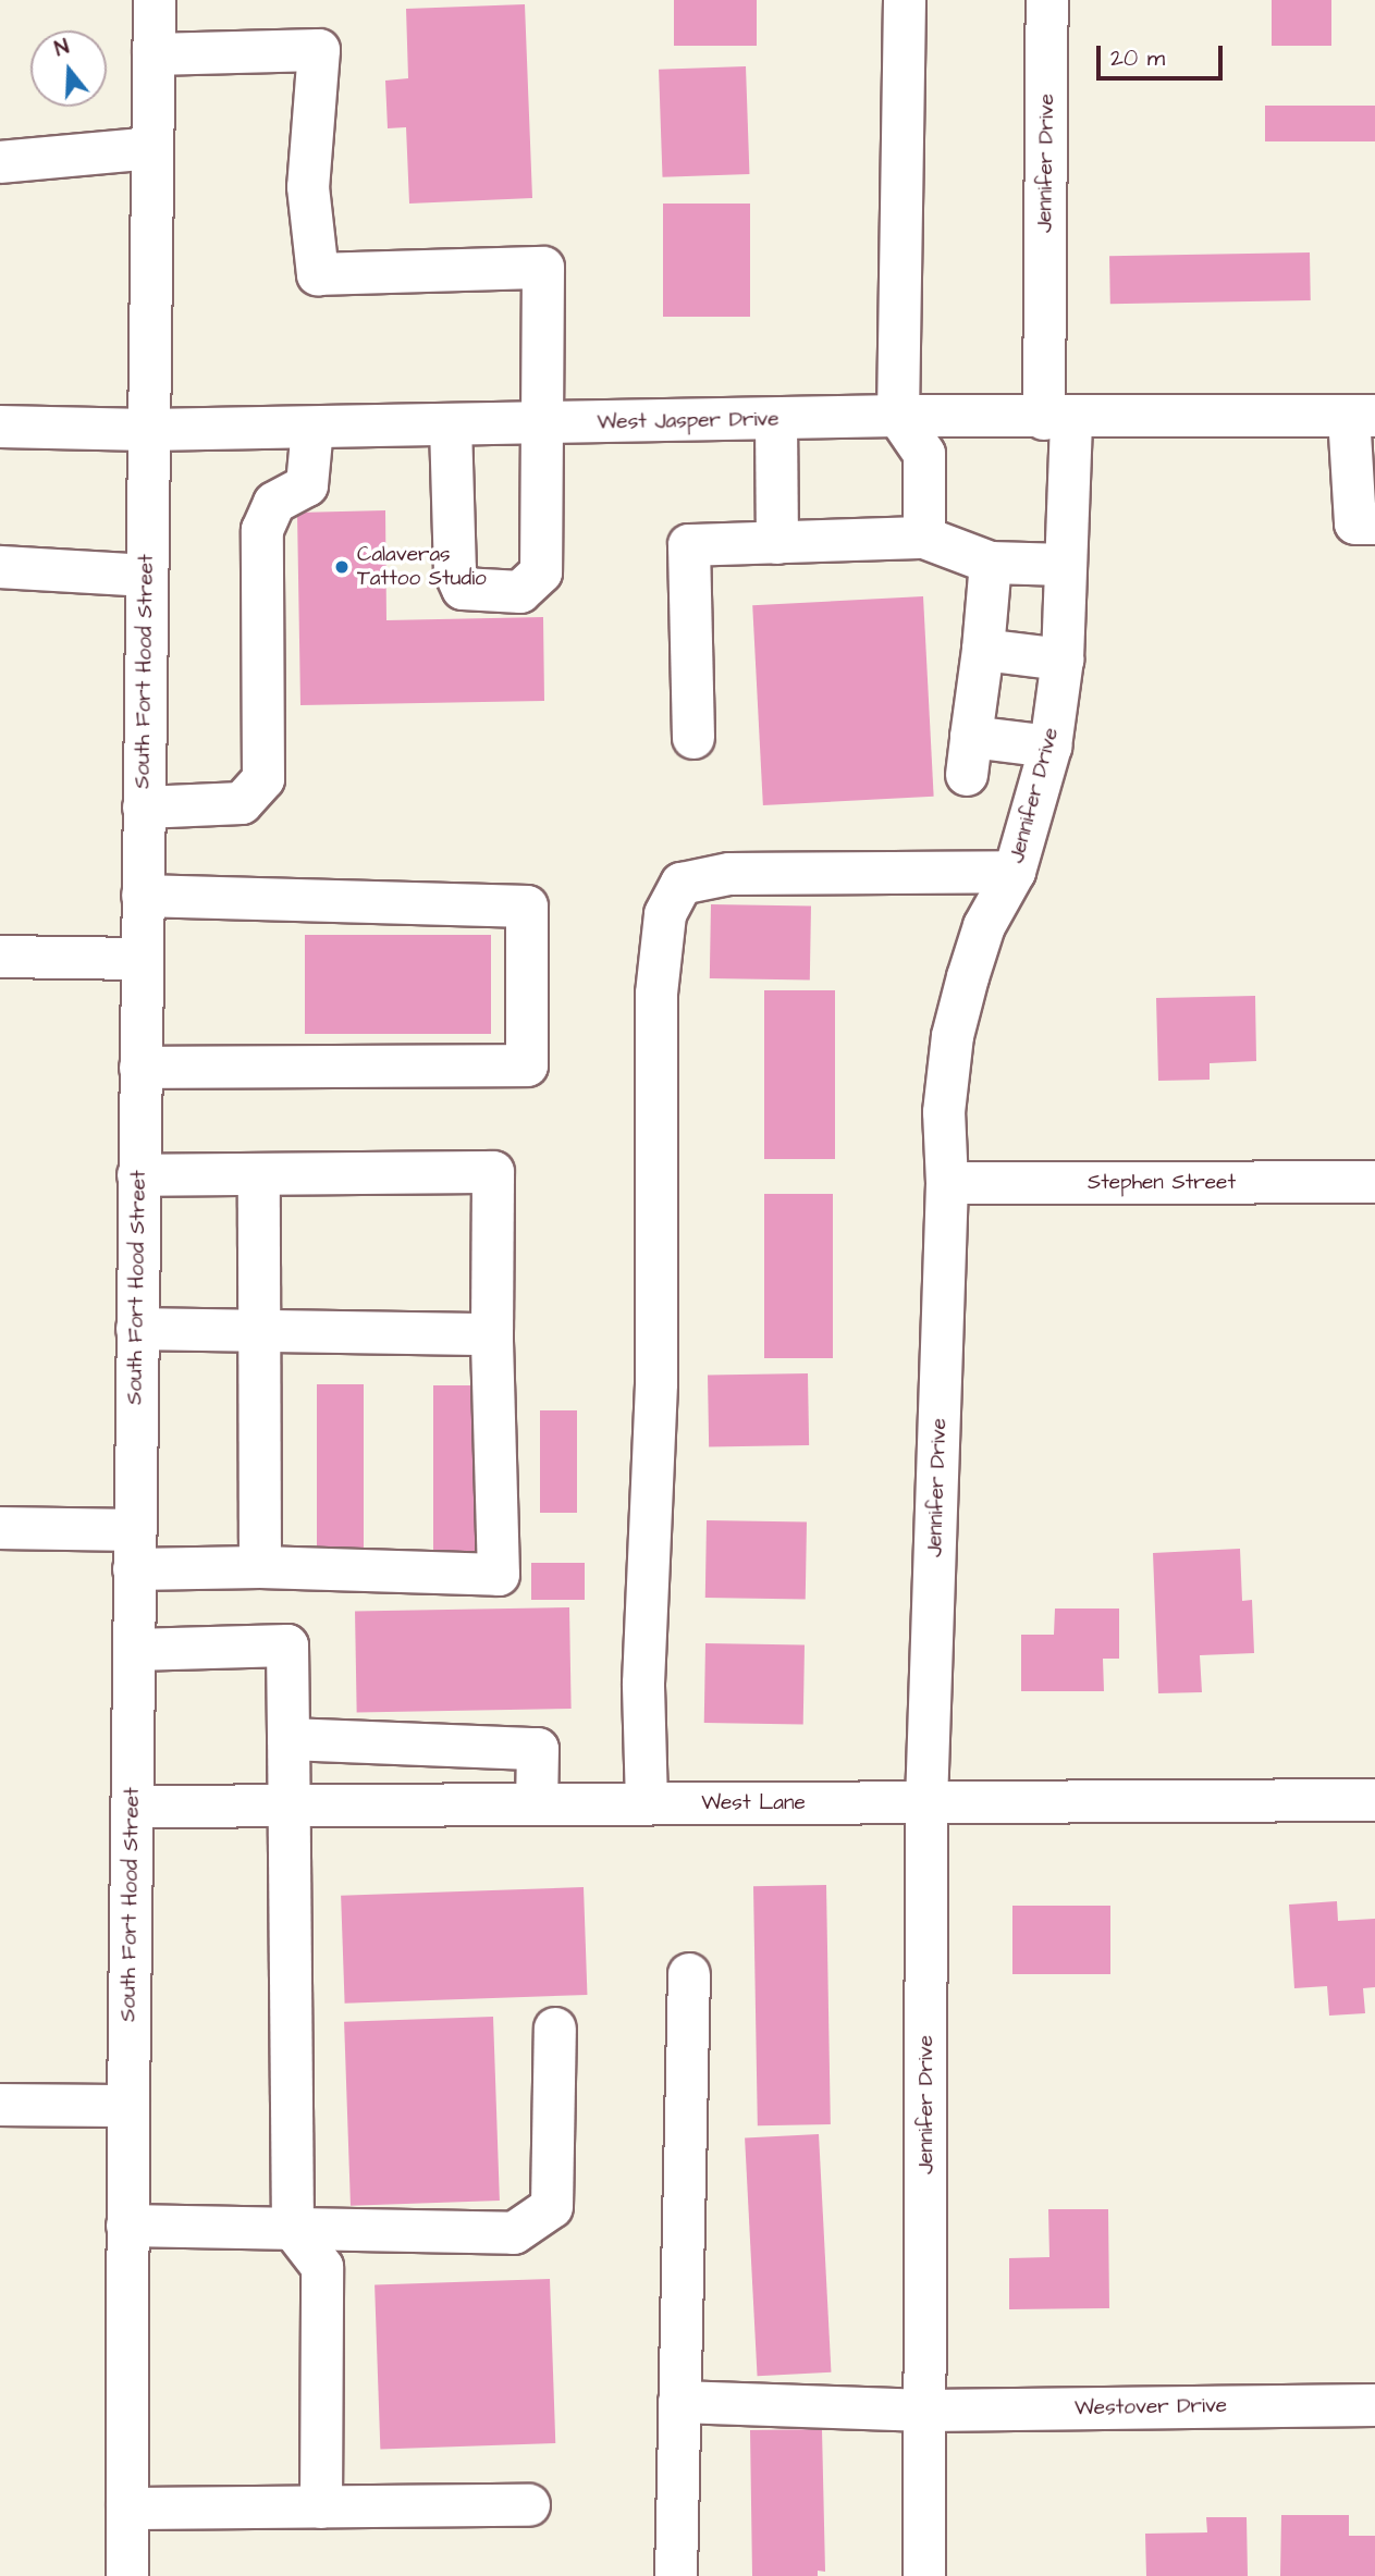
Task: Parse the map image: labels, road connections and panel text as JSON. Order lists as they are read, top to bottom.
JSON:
{
  "streets": {
    "main road": [
      "Jennifer Drive",
      "West Jasper Drive",
      "South Fort Hood Street",
      "Stephen Street",
      "West Lane",
      "Westover Drive"
    ]
  },
  "crossings": [
    ["Jennifer Drive", "West Jasper Drive"],
    ["Jennifer Drive", "Stephen Street"],
    ["Jennifer Drive", "West Lane"],
    ["Jennifer Drive", "Westover Drive"],
    ["West Jasper Drive", "South Fort Hood Street"],
    ["South Fort Hood Street", "West Lane"]
  ],
  "places": ["Calaveras Tattoo Studio"],
  "scale_bar": "20 m",
  "north": "top"
}
